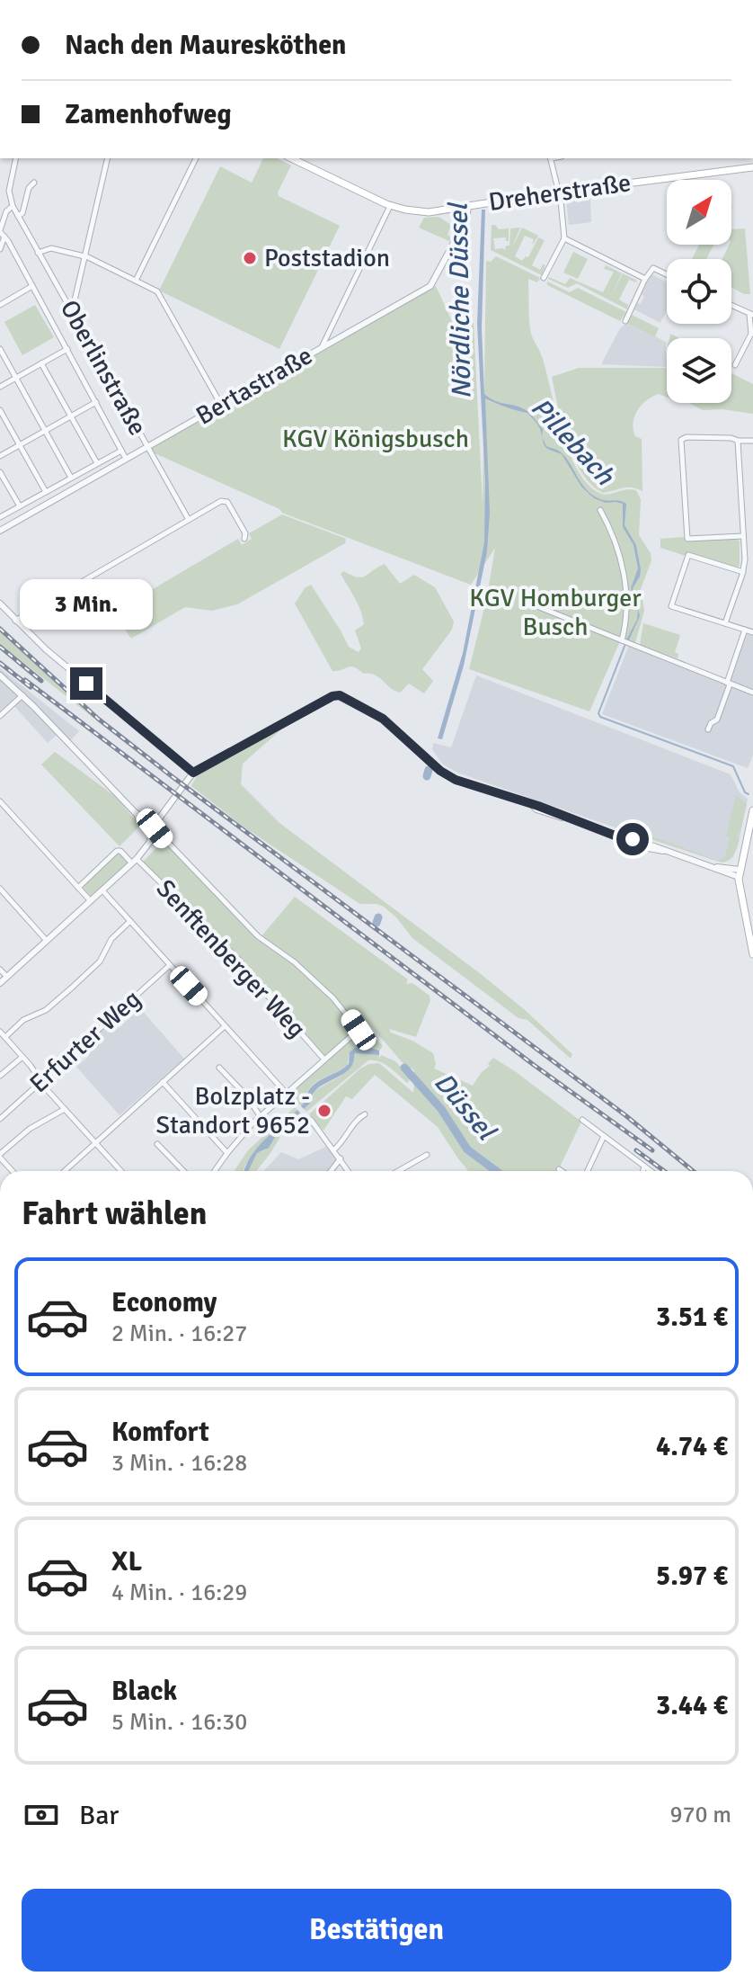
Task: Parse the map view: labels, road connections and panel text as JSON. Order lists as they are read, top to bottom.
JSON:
{
  "streets": {
    "main road": ["Dreherstraße"],
    "street": [
      "Oberlinstraße",
      "Bertastraße",
      "Senftenberger Weg",
      "Erfurter Weg"
    ]
  },
  "crossings": [
    ["Dreherstraße", "Bertastraße"],
    ["Oberlinstraße", "Bertastraße"]
  ],
  "water": ["Nördliche Düssel", "Pillebach", "Düssel"],
  "parks": ["KGV Königsbusch", "KGV Homburger Busch"],
  "places": ["Poststadion", "Bolzplatz - Standort 9652"],
  "north": "top right",
  "page": {
    "banner": ["Nach den Mauresköthen", "Zamenhofweg"],
    "bubble": "3 Min.",
    "heading": "Fahrt wählen",
    "list": [
      {
        "name": "Economy",
        "note": "2 Min. · 16:27",
        "value": "3.51 €"
      },
      {
        "name": "Komfort",
        "note": "3 Min. · 16:28",
        "value": "4.74 €"
      },
      {
        "name": "XL",
        "note": "4 Min. · 16:29",
        "value": "5.97 €"
      },
      {
        "name": "Black",
        "note": "5 Min. · 16:30",
        "value": "3.44 €"
      }
    ],
    "pay": ["Bar", "970 m"],
    "buttons": "Bestätigen"
  }
}
